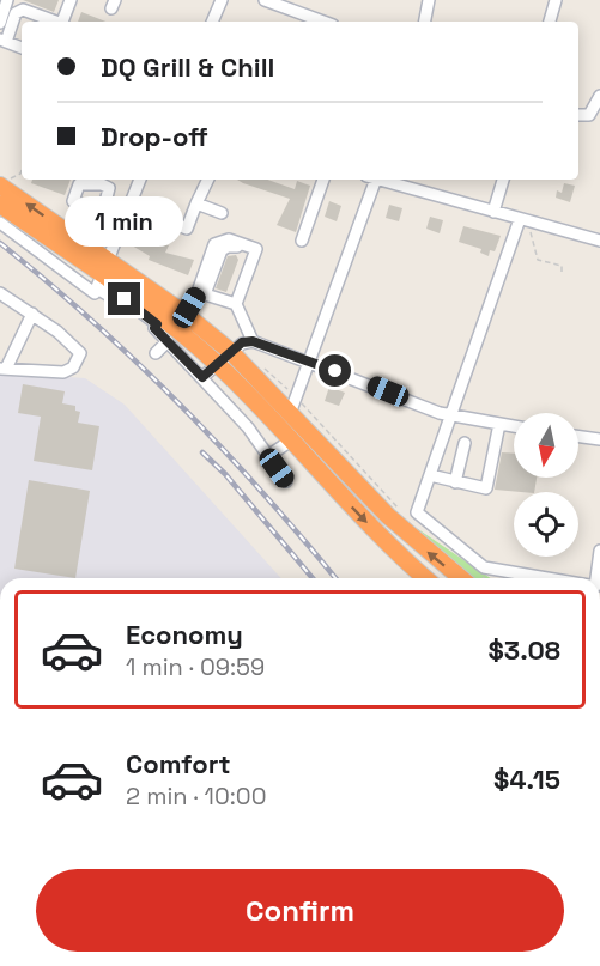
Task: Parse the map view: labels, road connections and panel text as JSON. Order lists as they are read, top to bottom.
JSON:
{
  "north": "bottom",
  "page": {
    "banner": ["DQ Grill & Chill", "Drop-off"],
    "bubble": "1 min",
    "list": [
      {
        "name": "Economy",
        "note": "1 min · 09:59",
        "value": "$3.08"
      },
      {
        "name": "Comfort",
        "note": "2 min · 10:00",
        "value": "$4.15"
      }
    ],
    "buttons": "Confirm"
  }
}
